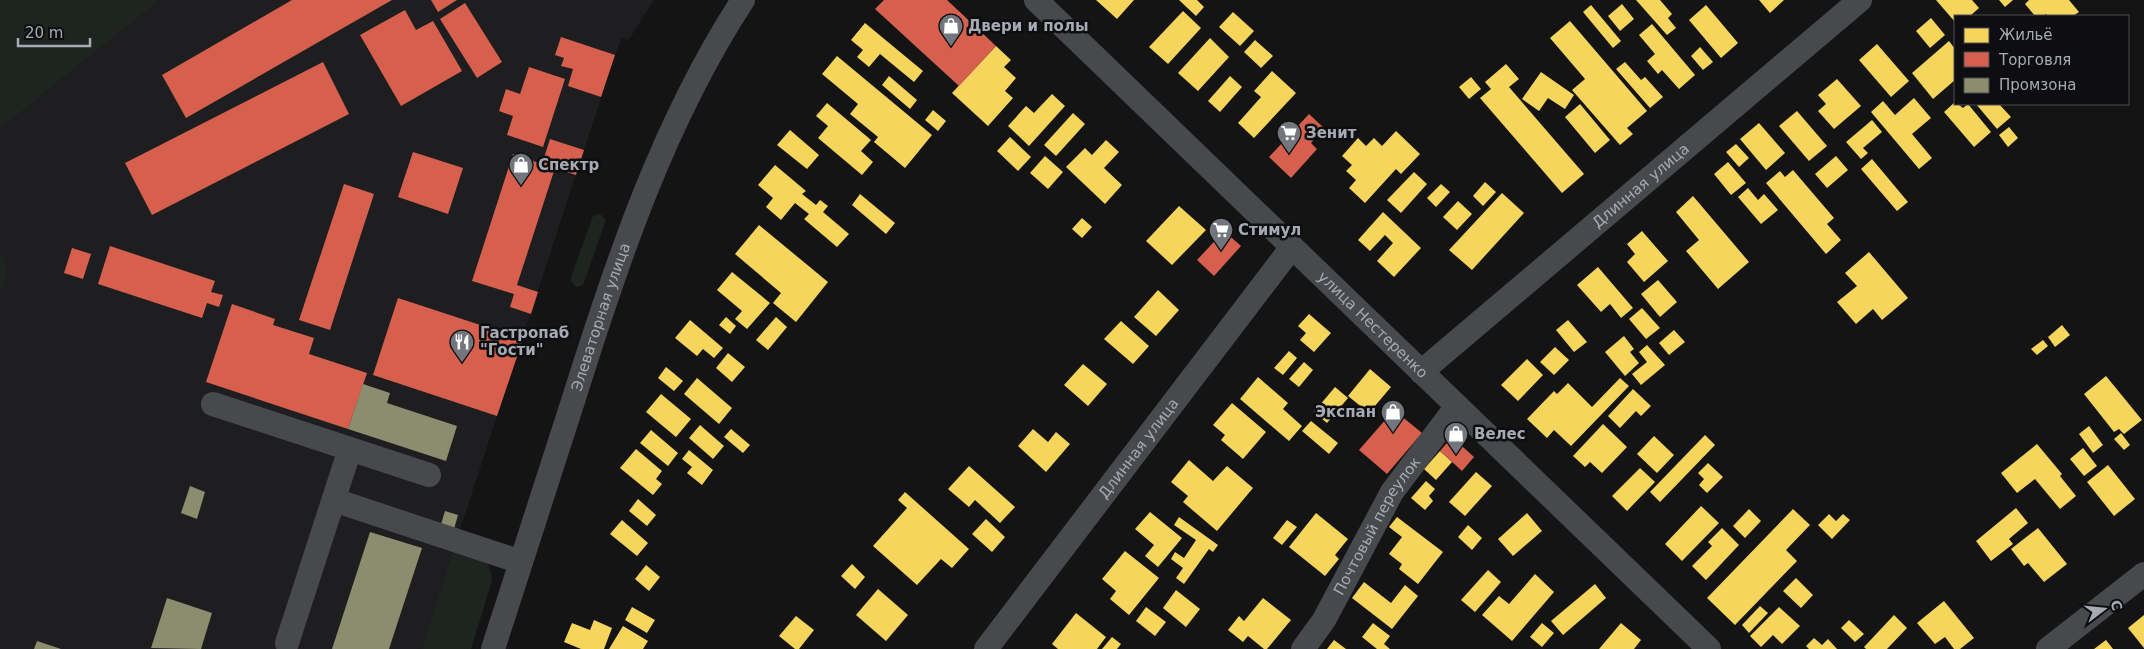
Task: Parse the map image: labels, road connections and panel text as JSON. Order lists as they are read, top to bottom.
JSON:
{
  "streets": {
    "street": [
      "Длинная улица",
      "Элеваторная улица",
      "улица Нестеренко",
      "Почтовый переулок"
    ]
  },
  "crossings": [
    ["Длинная улица", "улица Нестеренко"],
    ["улица Нестеренко", "Почтовый переулок"]
  ],
  "places": {
    "shop": [
      "Двери и полы",
      "Спектр",
      "Экспан",
      "Велес"
    ],
    "supermarket": ["Зенит", "Стимул"],
    "restaurant": ["Гастропаб \"Гости\""]
  },
  "legend": ["Жильё", "Торговля", "Промзона"],
  "scale_bar": "20 m",
  "north": "right"
}
